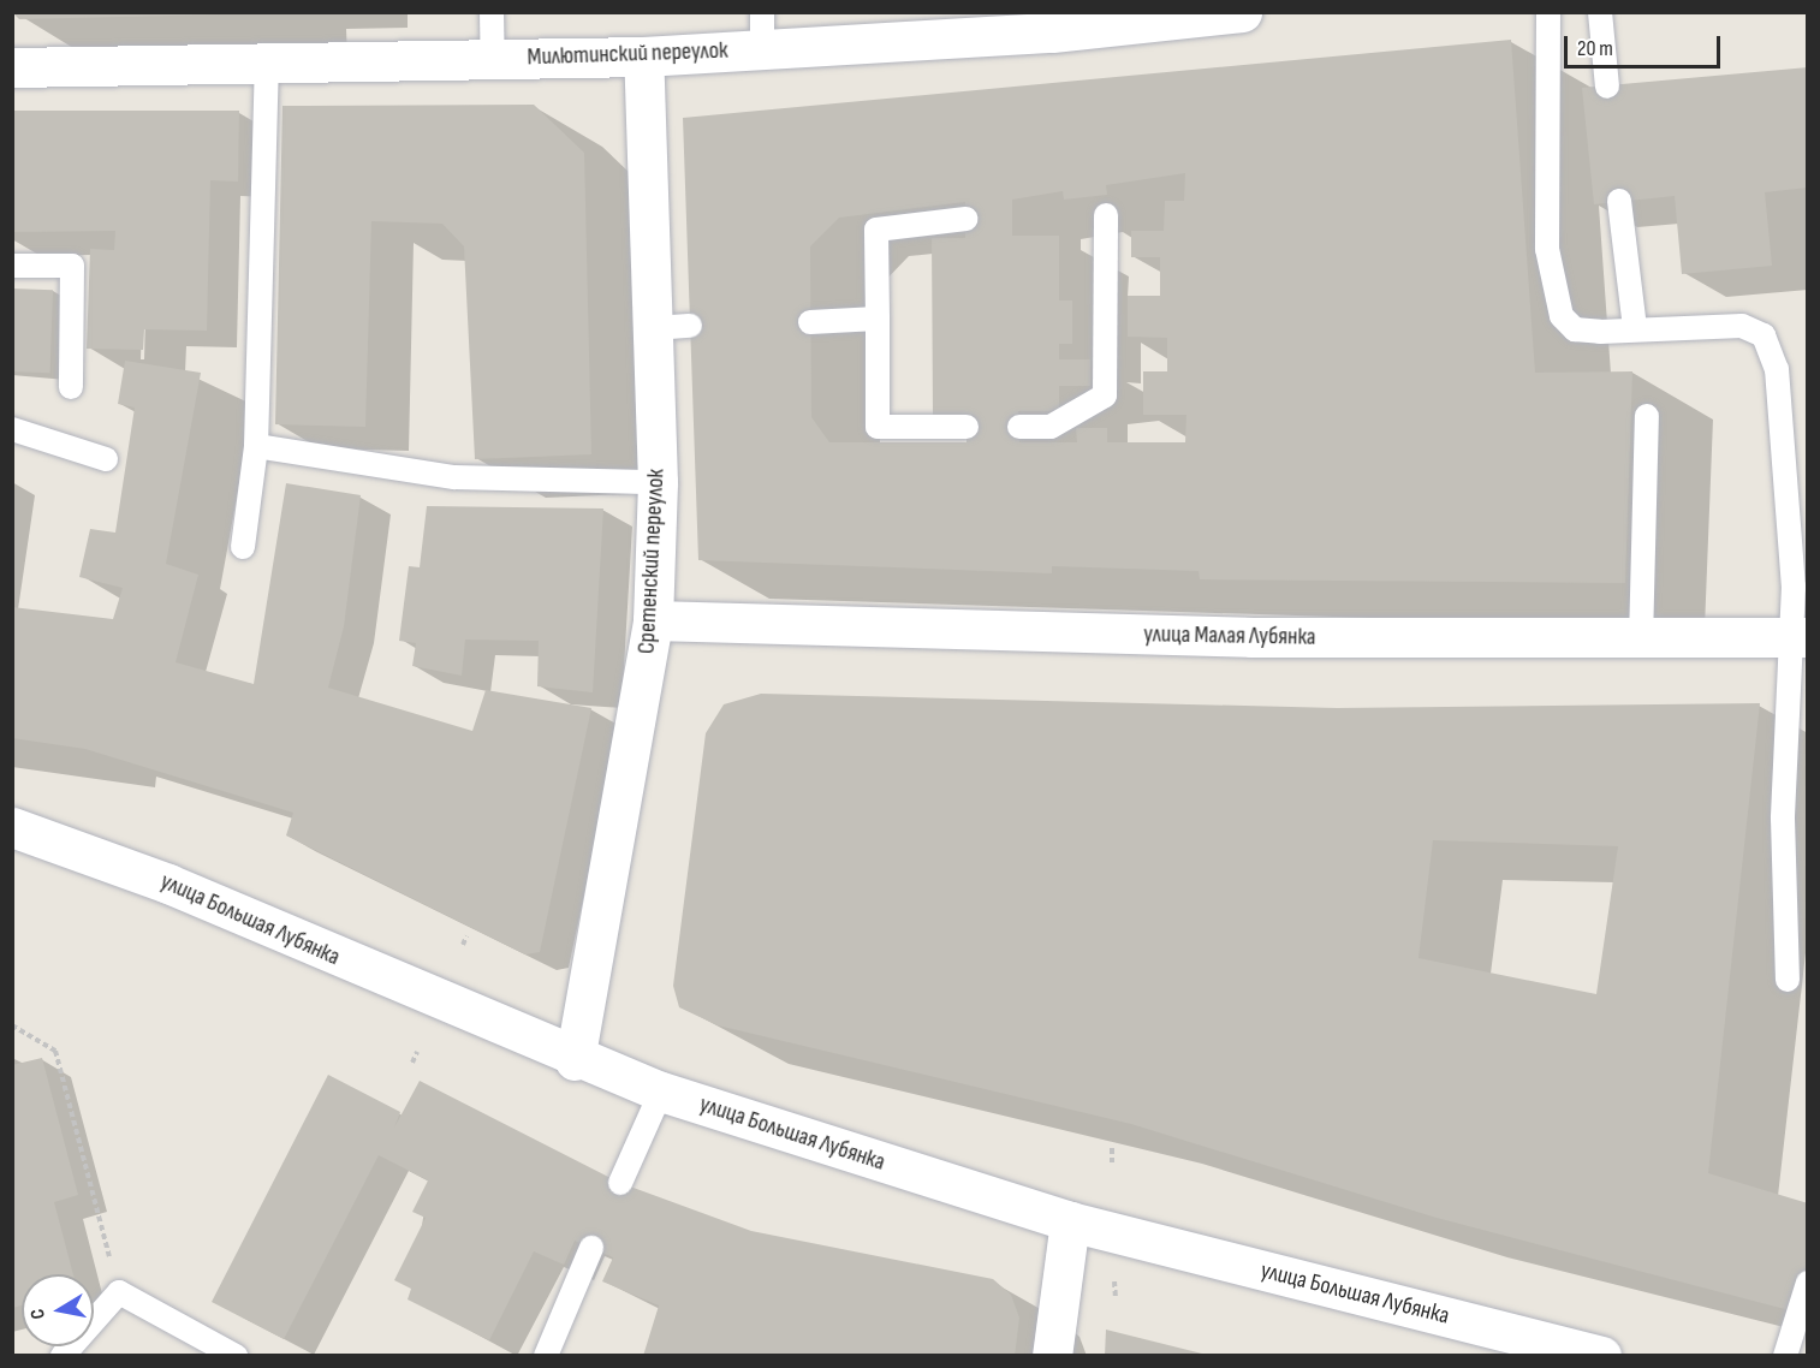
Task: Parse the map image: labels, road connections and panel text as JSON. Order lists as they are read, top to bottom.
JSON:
{
  "streets": {
    "street": [
      "Милютинский переулок",
      "Сретенский переулок",
      "улица Малая Лубянка",
      "улица Большая Лубянка"
    ]
  },
  "crossings": [
    ["Милютинский переулок", "Сретенский переулок"],
    ["Сретенский переулок", "улица Малая Лубянка"],
    ["Сретенский переулок", "улица Большая Лубянка"]
  ],
  "scale_bar": "20 m",
  "north": "left"
}
